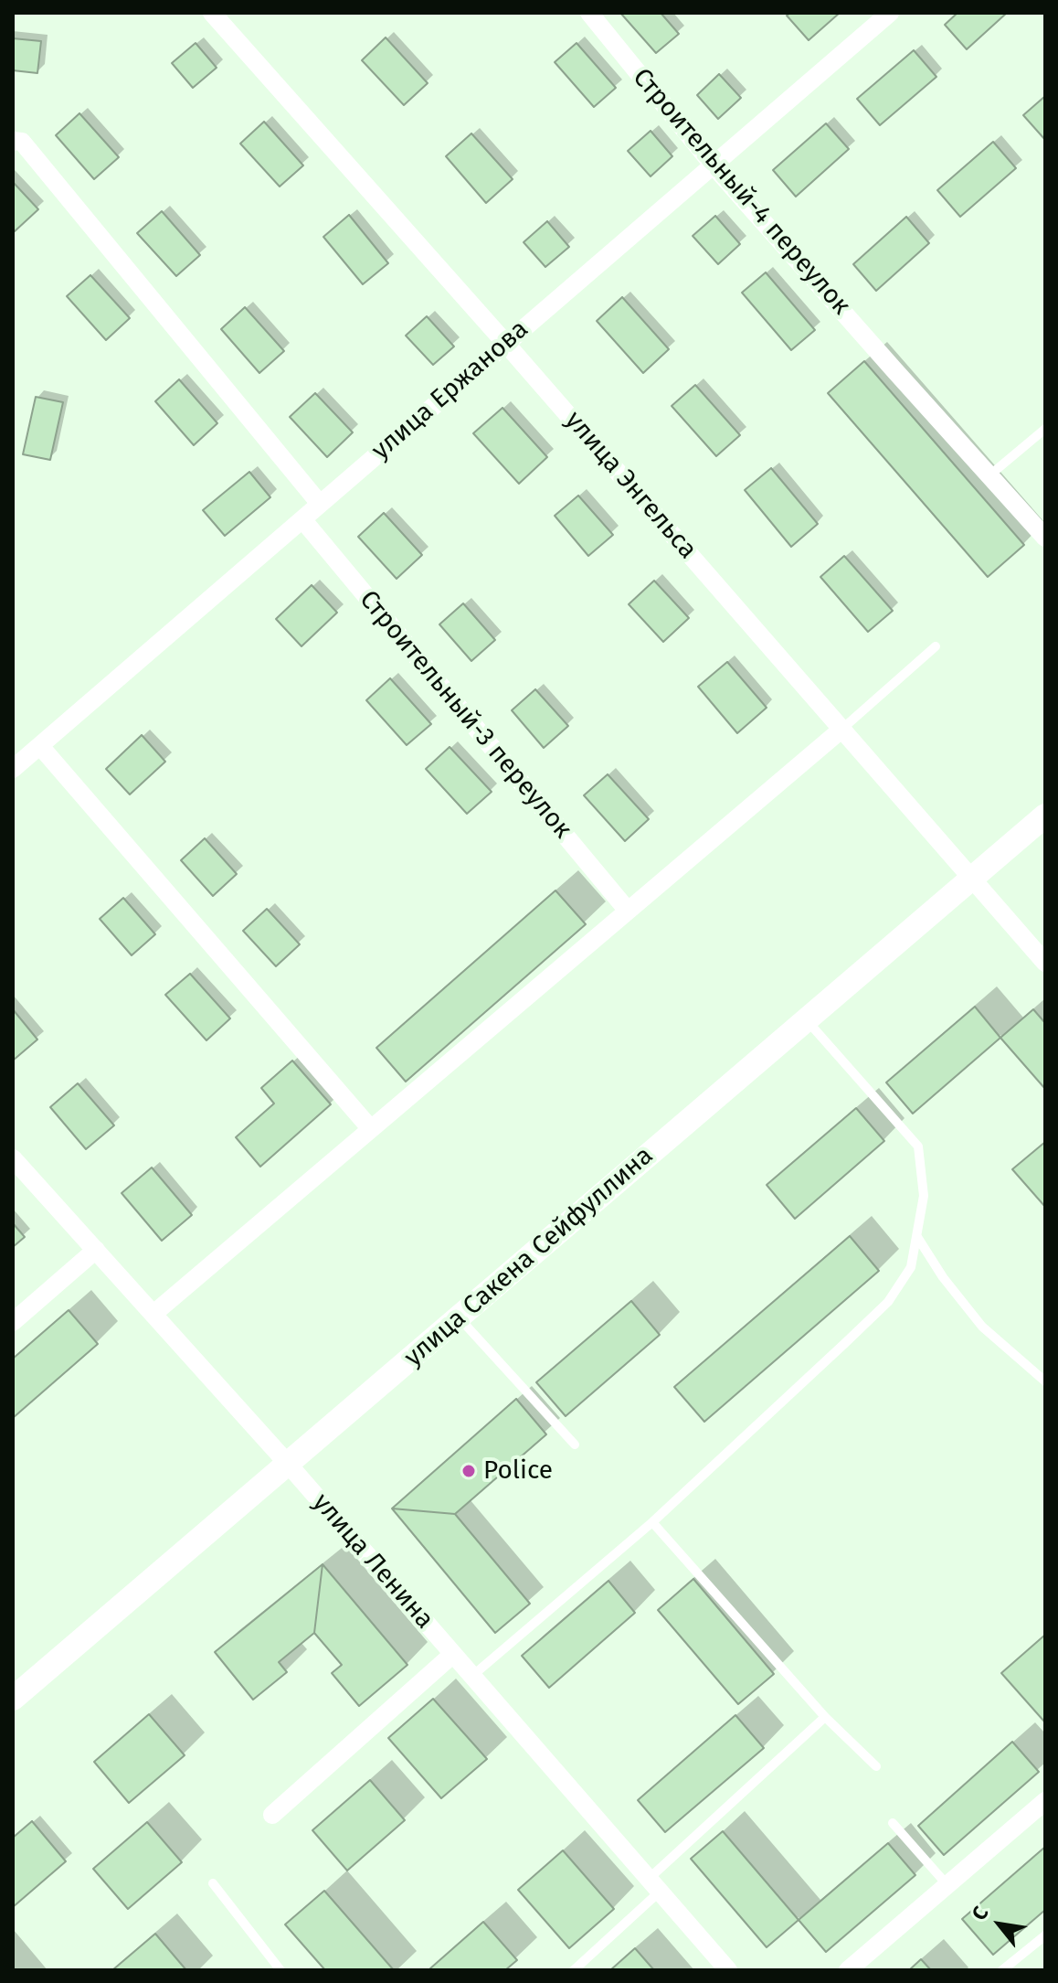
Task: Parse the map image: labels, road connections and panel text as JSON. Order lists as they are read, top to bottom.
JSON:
{
  "streets": {
    "street": [
      "Строительный-4 переулок",
      "улица Ержанова",
      "улица Энгельса",
      "Строительный-3 переулок",
      "улица Сакена Сейфуллина",
      "улица Ленина"
    ]
  },
  "crossings": [
    ["Строительный-4 переулок", "улица Ержанова"],
    ["улица Ержанова", "улица Энгельса"],
    ["улица Ержанова", "Строительный-3 переулок"],
    ["улица Энгельса", "улица Сакена Сейфуллина"],
    ["улица Сакена Сейфуллина", "улица Ленина"]
  ],
  "places": ["Police"],
  "north": "top left"
}
